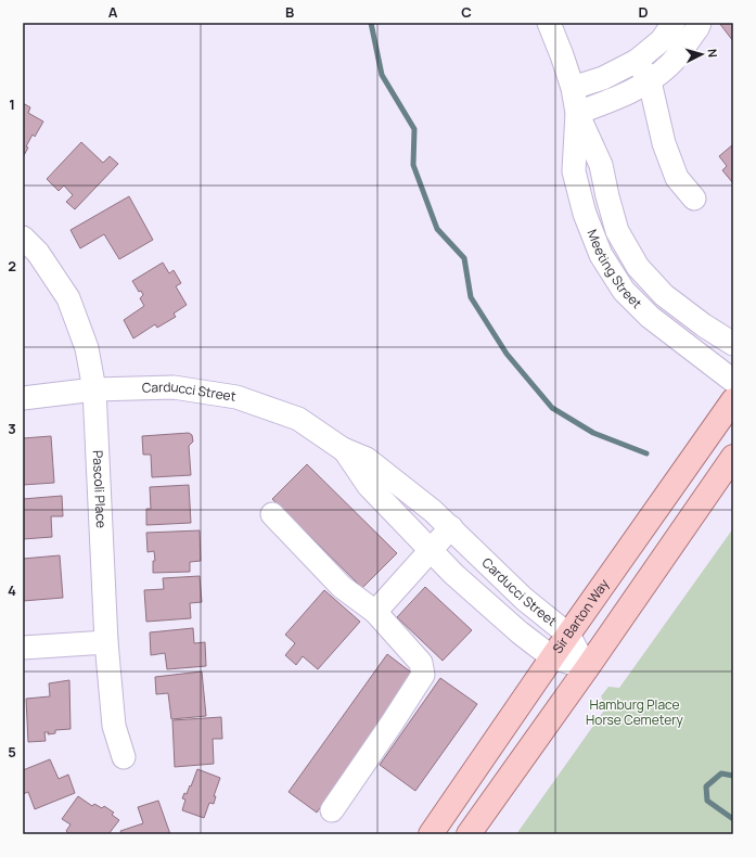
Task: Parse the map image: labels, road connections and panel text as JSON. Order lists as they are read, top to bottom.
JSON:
{
  "streets": {
    "main road": ["Sir Barton Way"],
    "street": ["Meeting Street", "Carducci Street", "Pascoli Place"]
  },
  "crossings": [
    ["Carducci Street", "Pascoli Place"],
    ["Carducci Street", "Sir Barton Way"]
  ],
  "parks": ["Hamburg Place Horse Cemetery"],
  "north": "right",
  "grid": {
    "columns": [
      "A",
      "B",
      "C",
      "D"
    ],
    "rows": [
      "1",
      "2",
      "3",
      "4",
      "5"
    ]
  }
}
